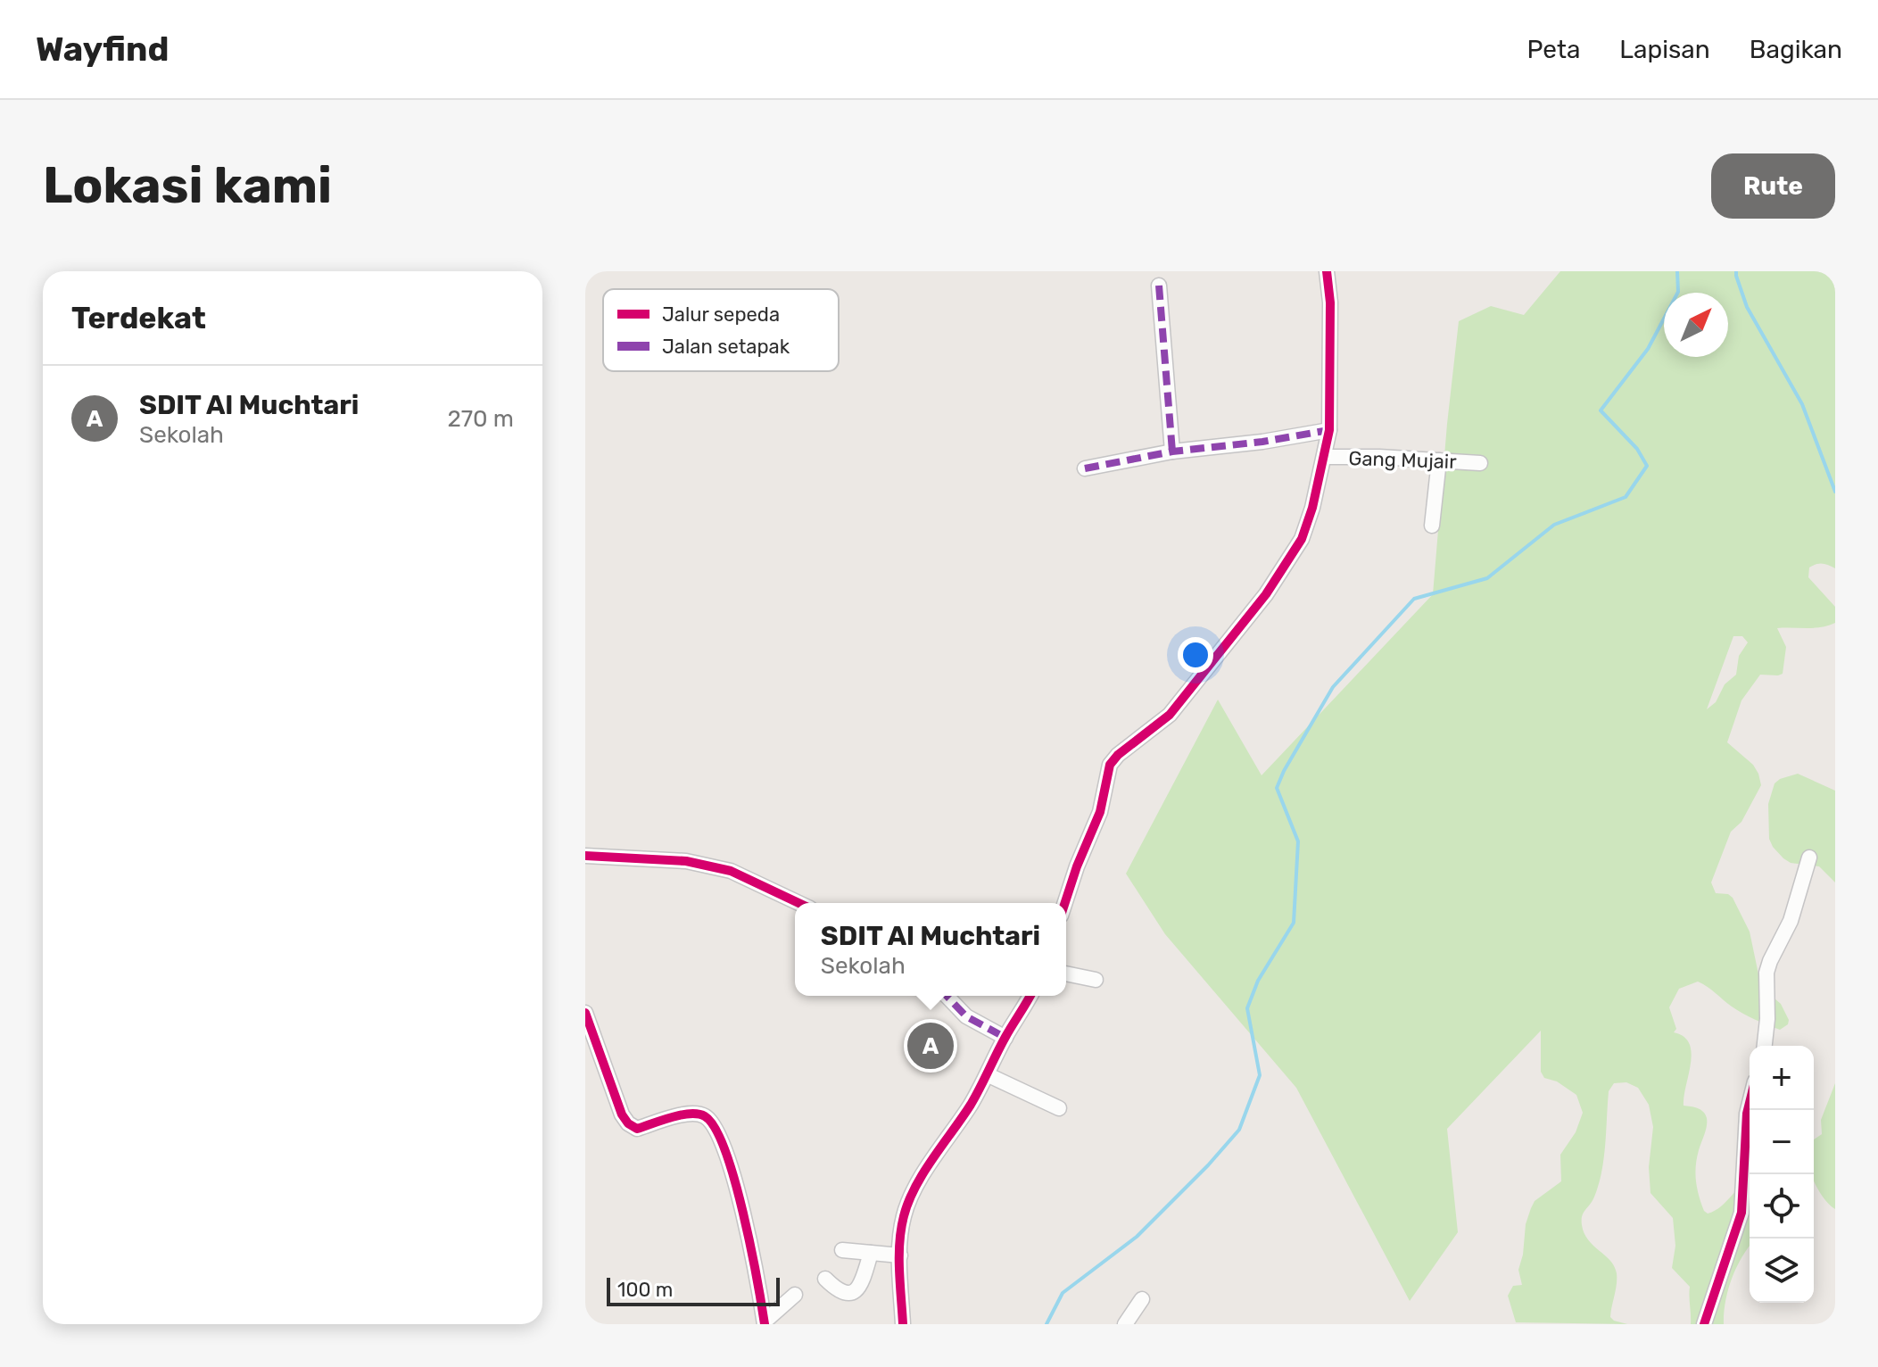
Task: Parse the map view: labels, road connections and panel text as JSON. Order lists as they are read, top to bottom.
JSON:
{
  "streets": {
    "street": ["Gang Mujair"]
  },
  "legend": ["Jalur sepeda", "Jalan setapak"],
  "scale_bar": "100 m",
  "north": "top right",
  "page": {
    "header": "Wayfind",
    "nav": ["Peta", "Lapisan", "Bagikan"],
    "buttons": "Rute",
    "title": "Lokasi kami",
    "heading": "Terdekat",
    "list": [
      {
        "mark": "A",
        "name": "SDIT Al Muchtari",
        "note": "Sekolah",
        "value": "270 m"
      }
    ],
    "popup": ["SDIT Al Muchtari", "Sekolah"],
    "pins": "A",
    "map_buttons": ["+", "−"],
    "scale": "100 m"
  }
}
